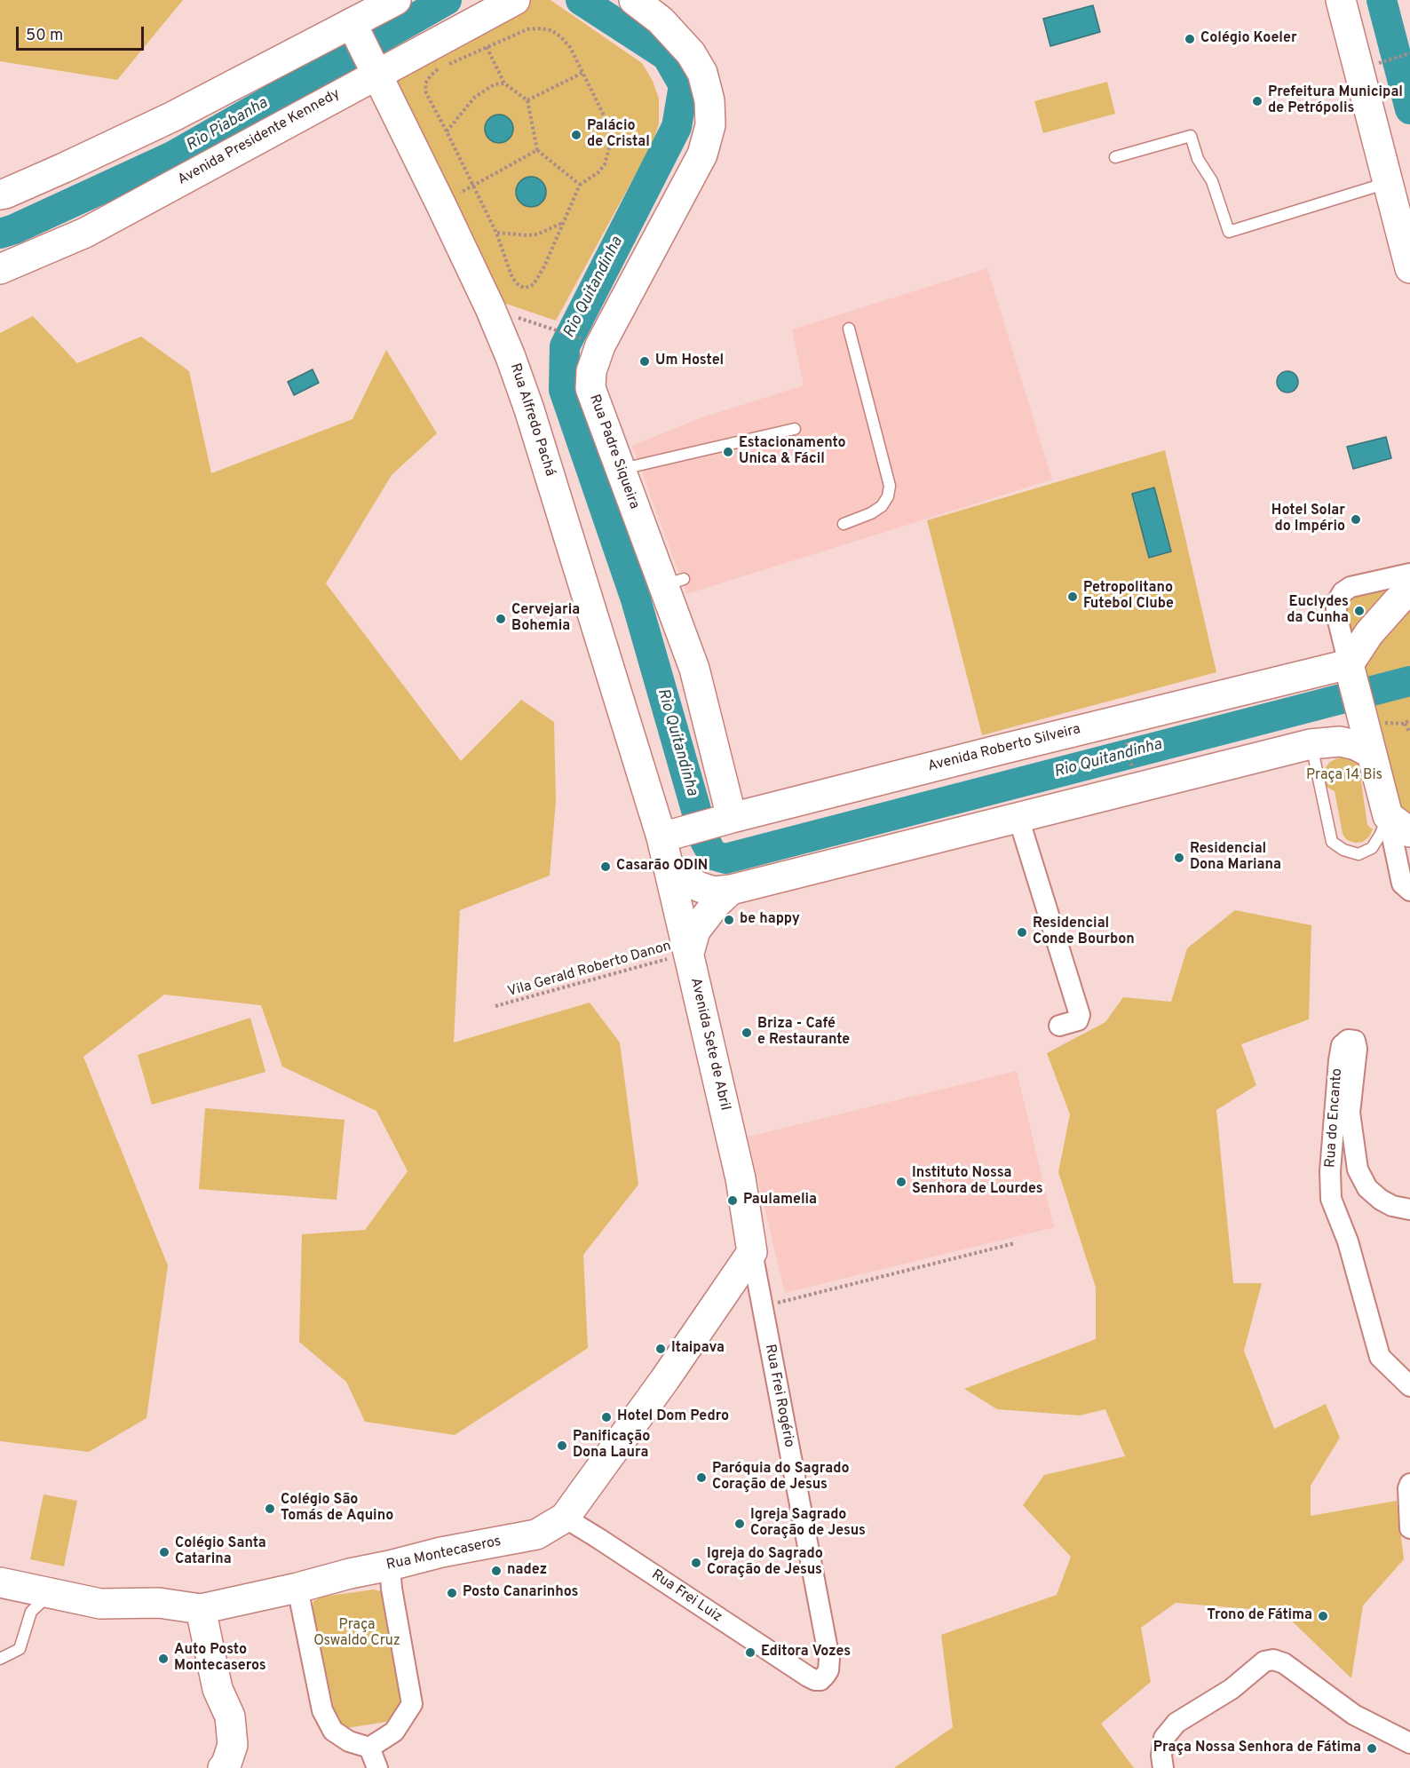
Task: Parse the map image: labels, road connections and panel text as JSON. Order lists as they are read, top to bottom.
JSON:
{
  "streets": {
    "main road": [
      "Avenida Presidente Kennedy",
      "Rua Alfredo Pachá",
      "Rua Padre Siqueira",
      "Avenida Roberto Silveira",
      "Avenida Sete de Abril",
      "Rua Montecaseros"
    ],
    "street": ["Rua do Encanto", "Rua Frei Rogério", "Rua Frei Luiz"],
    "path": ["Vila Gerald Roberto Danon"]
  },
  "crossings": [
    ["Avenida Presidente Kennedy", "Rua Alfredo Pachá"],
    ["Rua Alfredo Pachá", "Avenida Roberto Silveira"],
    ["Rua Alfredo Pachá", "Avenida Sete de Abril"],
    ["Rua Padre Siqueira", "Avenida Roberto Silveira"],
    ["Avenida Roberto Silveira", "Avenida Sete de Abril"],
    ["Vila Gerald Roberto Danon", "Avenida Sete de Abril"],
    ["Avenida Sete de Abril", "Rua Frei Rogério"],
    ["Avenida Sete de Abril", "Rua Montecaseros"],
    ["Rua Frei Rogério", "Rua Montecaseros"],
    ["Rua Frei Rogério", "Rua Frei Luiz"],
    ["Rua Montecaseros", "Rua Frei Luiz"]
  ],
  "water": ["Rio Piabanha", "Rio Quitandinha"],
  "parks": ["Praça 14 Bis", "Praça Oswaldo Cruz"],
  "places": [
    "Colégio Koeler",
    "Prefeitura Municipal de Petrópolis",
    "Palácio de Cristal",
    "Um Hostel",
    "Estacionamento Unica & Fácil",
    "Hotel Solar do Império",
    "Petropolitano Futebol Clube",
    "Euclydes da Cunha",
    "Cervejaria Bohemia",
    "Residencial Dona Mariana",
    "Casarão ODIN",
    "be happy",
    "Residencial Conde Bourbon",
    "Briza - Café e Restaurante",
    "Instituto Nossa Senhora de Lourdes",
    "Paulamelia",
    "Itaipava",
    "Hotel Dom Pedro",
    "Panificação Dona Laura",
    "Paróquia do Sagrado Coração de Jesus",
    "Colégio São Tomás de Aquino",
    "Igreja Sagrado Coração de Jesus",
    "Colégio Santa Catarina",
    "Igreja do Sagrado Coração de Jesus",
    "nadez",
    "Posto Canarinhos",
    "Trono de Fátima",
    "Editora Vozes",
    "Auto Posto Montecaseros",
    "Praça Nossa Senhora de Fátima"
  ],
  "scale_bar": "50 m"
}
